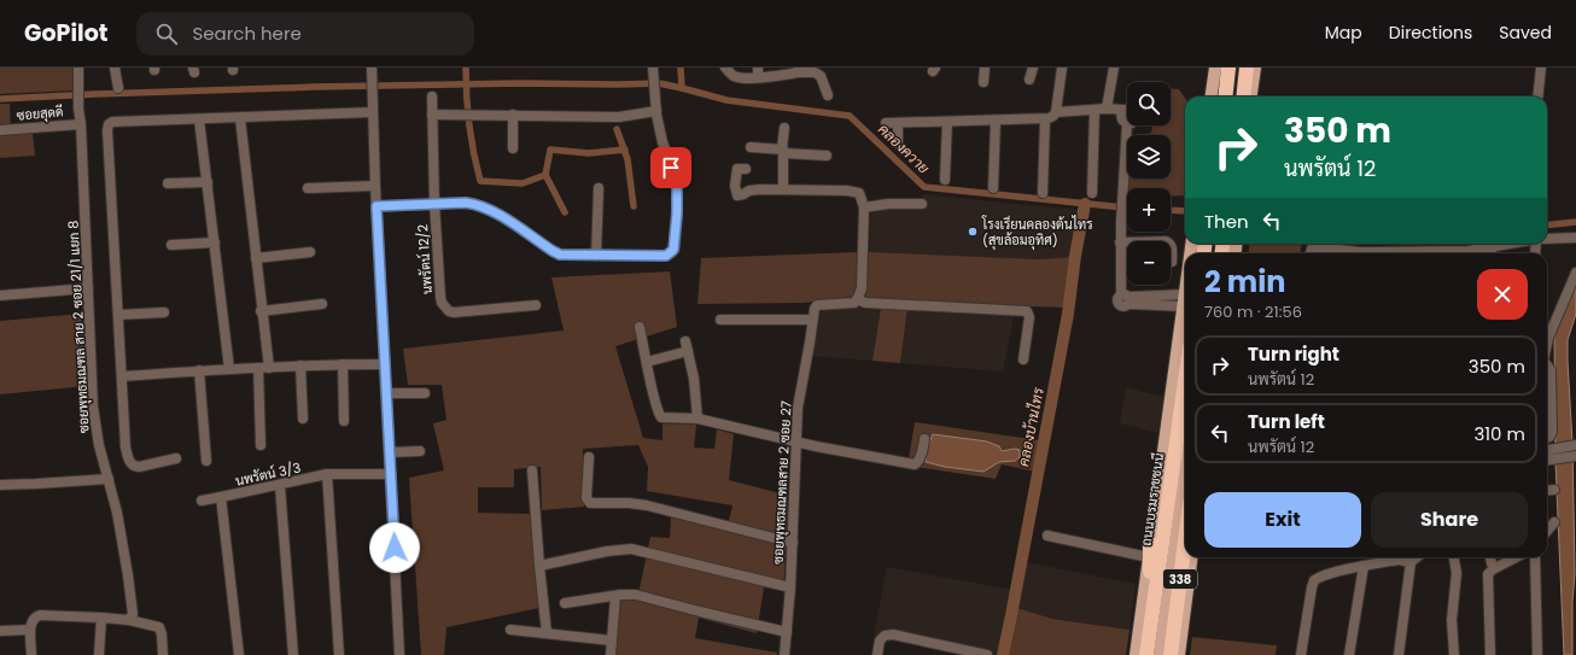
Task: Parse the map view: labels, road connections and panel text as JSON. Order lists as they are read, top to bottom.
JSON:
{
  "streets": {
    "highway": ["ถนนบรมราชชนนี", "338"],
    "street": [
      "ซอยสุดดี",
      "นพรัตน์ 12/2",
      "ซอยพุทธมณฑล สาย 2 ซอย 21/1 แยก 8",
      "นพรัตน์ 3/3",
      "ซอยพุทธมณฑลสาย 2 ซอย 27"
    ]
  },
  "crossings": [
    ["ซอยสุดดี", "ซอยพุทธมณฑล สาย 2 ซอย 21/1 แยก 8"]
  ],
  "water": ["คลองควาย", "คลองบ้านไทร"],
  "places": ["โรงเรียนคลองต้นไทร (สุขล้อมอุทิศ)"],
  "page": {
    "header": "GoPilot",
    "search": "Search here",
    "nav": ["Map", "Directions", "Saved"],
    "map_buttons": ["+", "−"],
    "turn": ["350 m", "นพรัตน์ 12"],
    "then": "Then",
    "heading": ["2 min", "760 m · 21:56"],
    "list": [
      {
        "name": "Turn right",
        "note": "นพรัตน์ 12",
        "value": "350 m"
      },
      {
        "name": "Turn left",
        "note": "นพรัตน์ 12",
        "value": "310 m"
      }
    ],
    "buttons": ["Exit", "Share"]
  }
}
